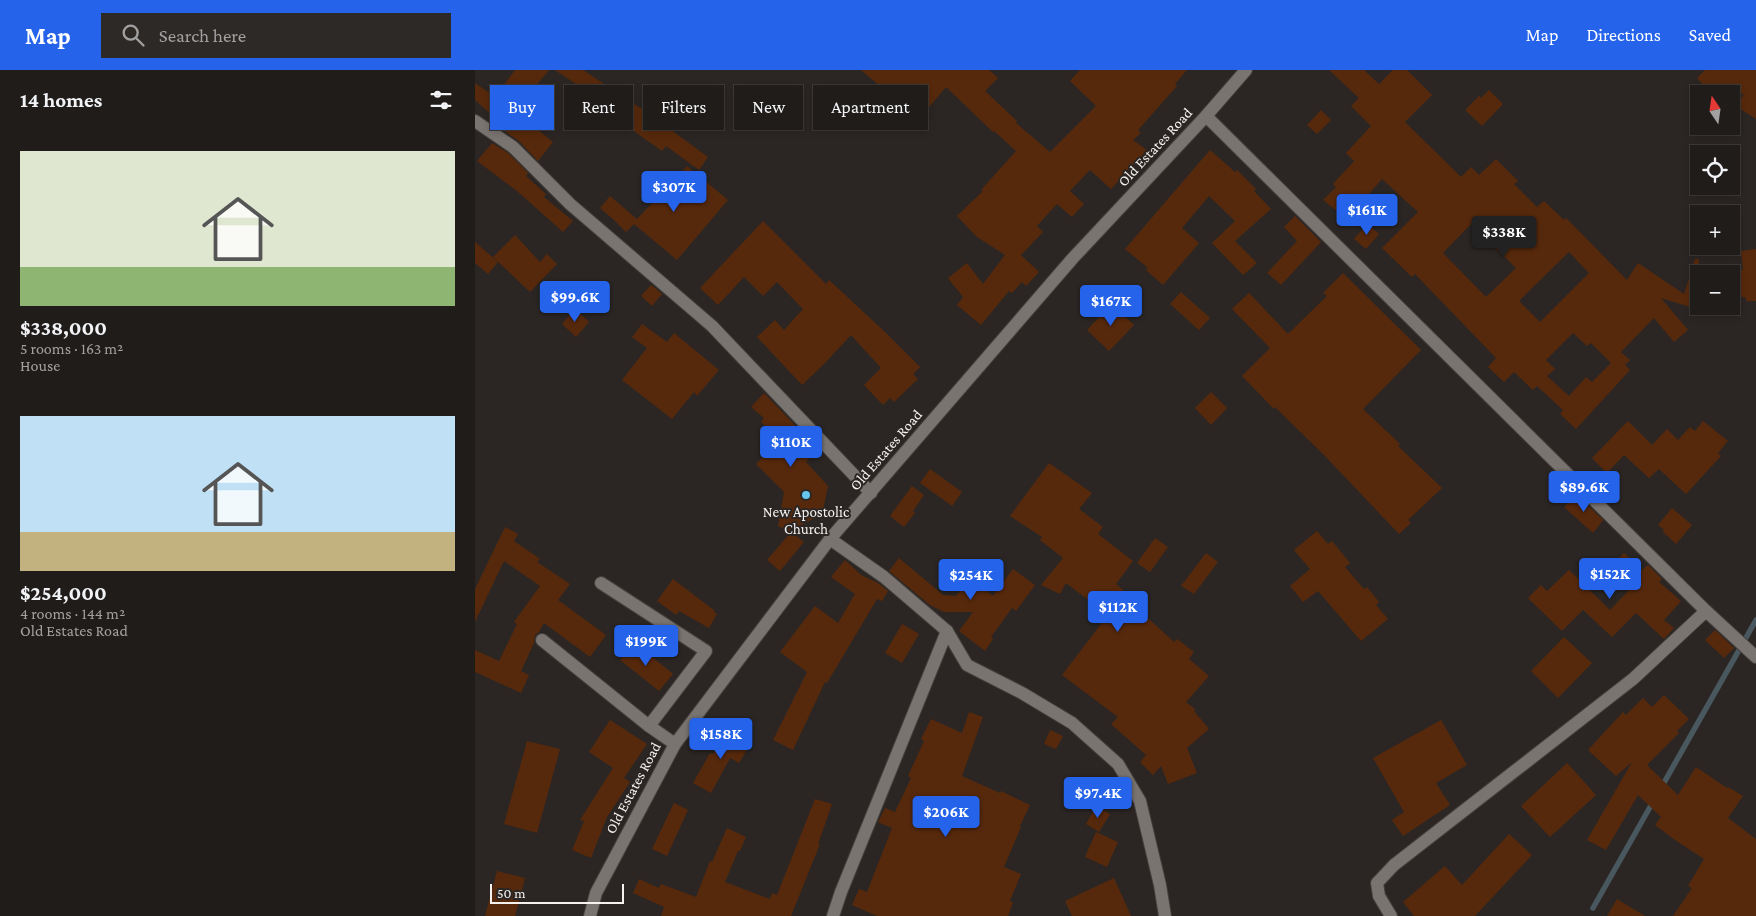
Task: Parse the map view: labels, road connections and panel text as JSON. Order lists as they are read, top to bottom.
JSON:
{
  "streets": {
    "street": ["Old Estates Road"]
  },
  "places": ["New Apostolic Church"],
  "scale_bar": "50 m",
  "north": "top",
  "page": {
    "header": "Map",
    "search": "Search here",
    "nav": ["Map", "Directions", "Saved"],
    "heading": "14 homes",
    "map_buttons": ["+", "−"],
    "chip": [
      "Buy",
      "Rent",
      "Filters",
      "New",
      "Apartment"
    ],
    "list": [
      {
        "name": "$338,000",
        "note": "5 rooms · 163 m² · House"
      },
      {
        "name": "$254,000",
        "note": "4 rooms · 144 m² · Old Estates Road"
      }
    ],
    "price": [
      "$307K",
      "$161K",
      "$338K",
      "$99.6K",
      "$167K",
      "$110K",
      "$89.6K",
      "$152K",
      "$254K",
      "$112K",
      "$199K",
      "$158K",
      "$97.4K",
      "$206K"
    ],
    "scale": "50 m"
  }
}
